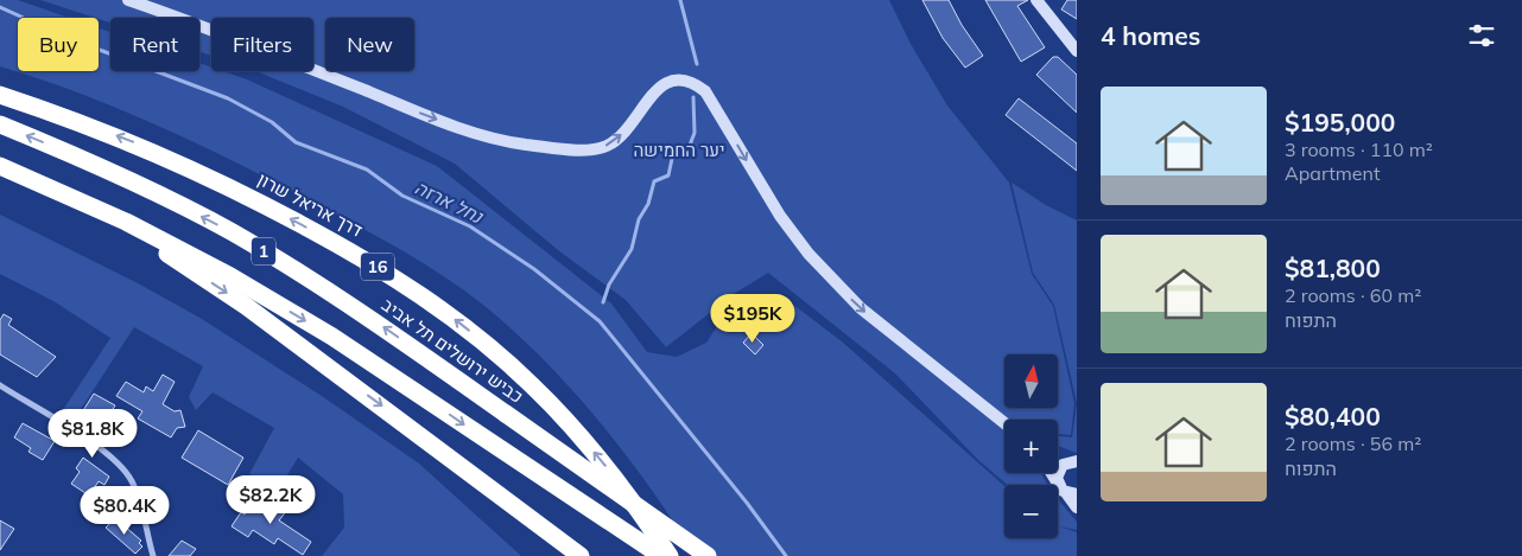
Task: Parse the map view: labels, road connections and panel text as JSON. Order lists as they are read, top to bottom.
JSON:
{
  "streets": {
    "highway": [
      "דרך אריאל שרון",
      "1",
      "16",
      "כביש ירושלים תל אביב"
    ]
  },
  "water": ["נחל ארזה"],
  "parks": ["יער החמישה"],
  "north": "top",
  "page": {
    "heading": "4 homes",
    "chip": [
      "Buy",
      "Rent",
      "Filters",
      "New"
    ],
    "list": [
      {
        "name": "$195,000",
        "note": "3 rooms · 110 m² · Apartment"
      },
      {
        "name": "$81,800",
        "note": "2 rooms · 60 m² · התפוח"
      },
      {
        "name": "$80,400",
        "note": "2 rooms · 56 m² · התפוח"
      }
    ],
    "price": [
      "$195K",
      "$81.8K",
      "$82.2K",
      "$80.4K"
    ],
    "map_buttons": ["+", "−"]
  }
}
